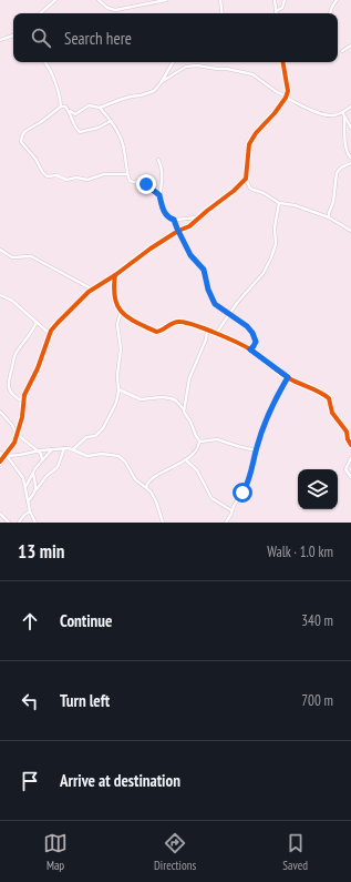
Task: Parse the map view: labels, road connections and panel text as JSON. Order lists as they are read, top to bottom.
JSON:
{
  "page": {
    "search": "Search here",
    "heading": ["13 min", "Walk · 1.0 km"],
    "list": [
      ["Continue", "340 m"],
      ["Turn left", "700 m"],
      "Arrive at destination"
    ],
    "nav": ["Map", "Directions", "Saved"]
  }
}
